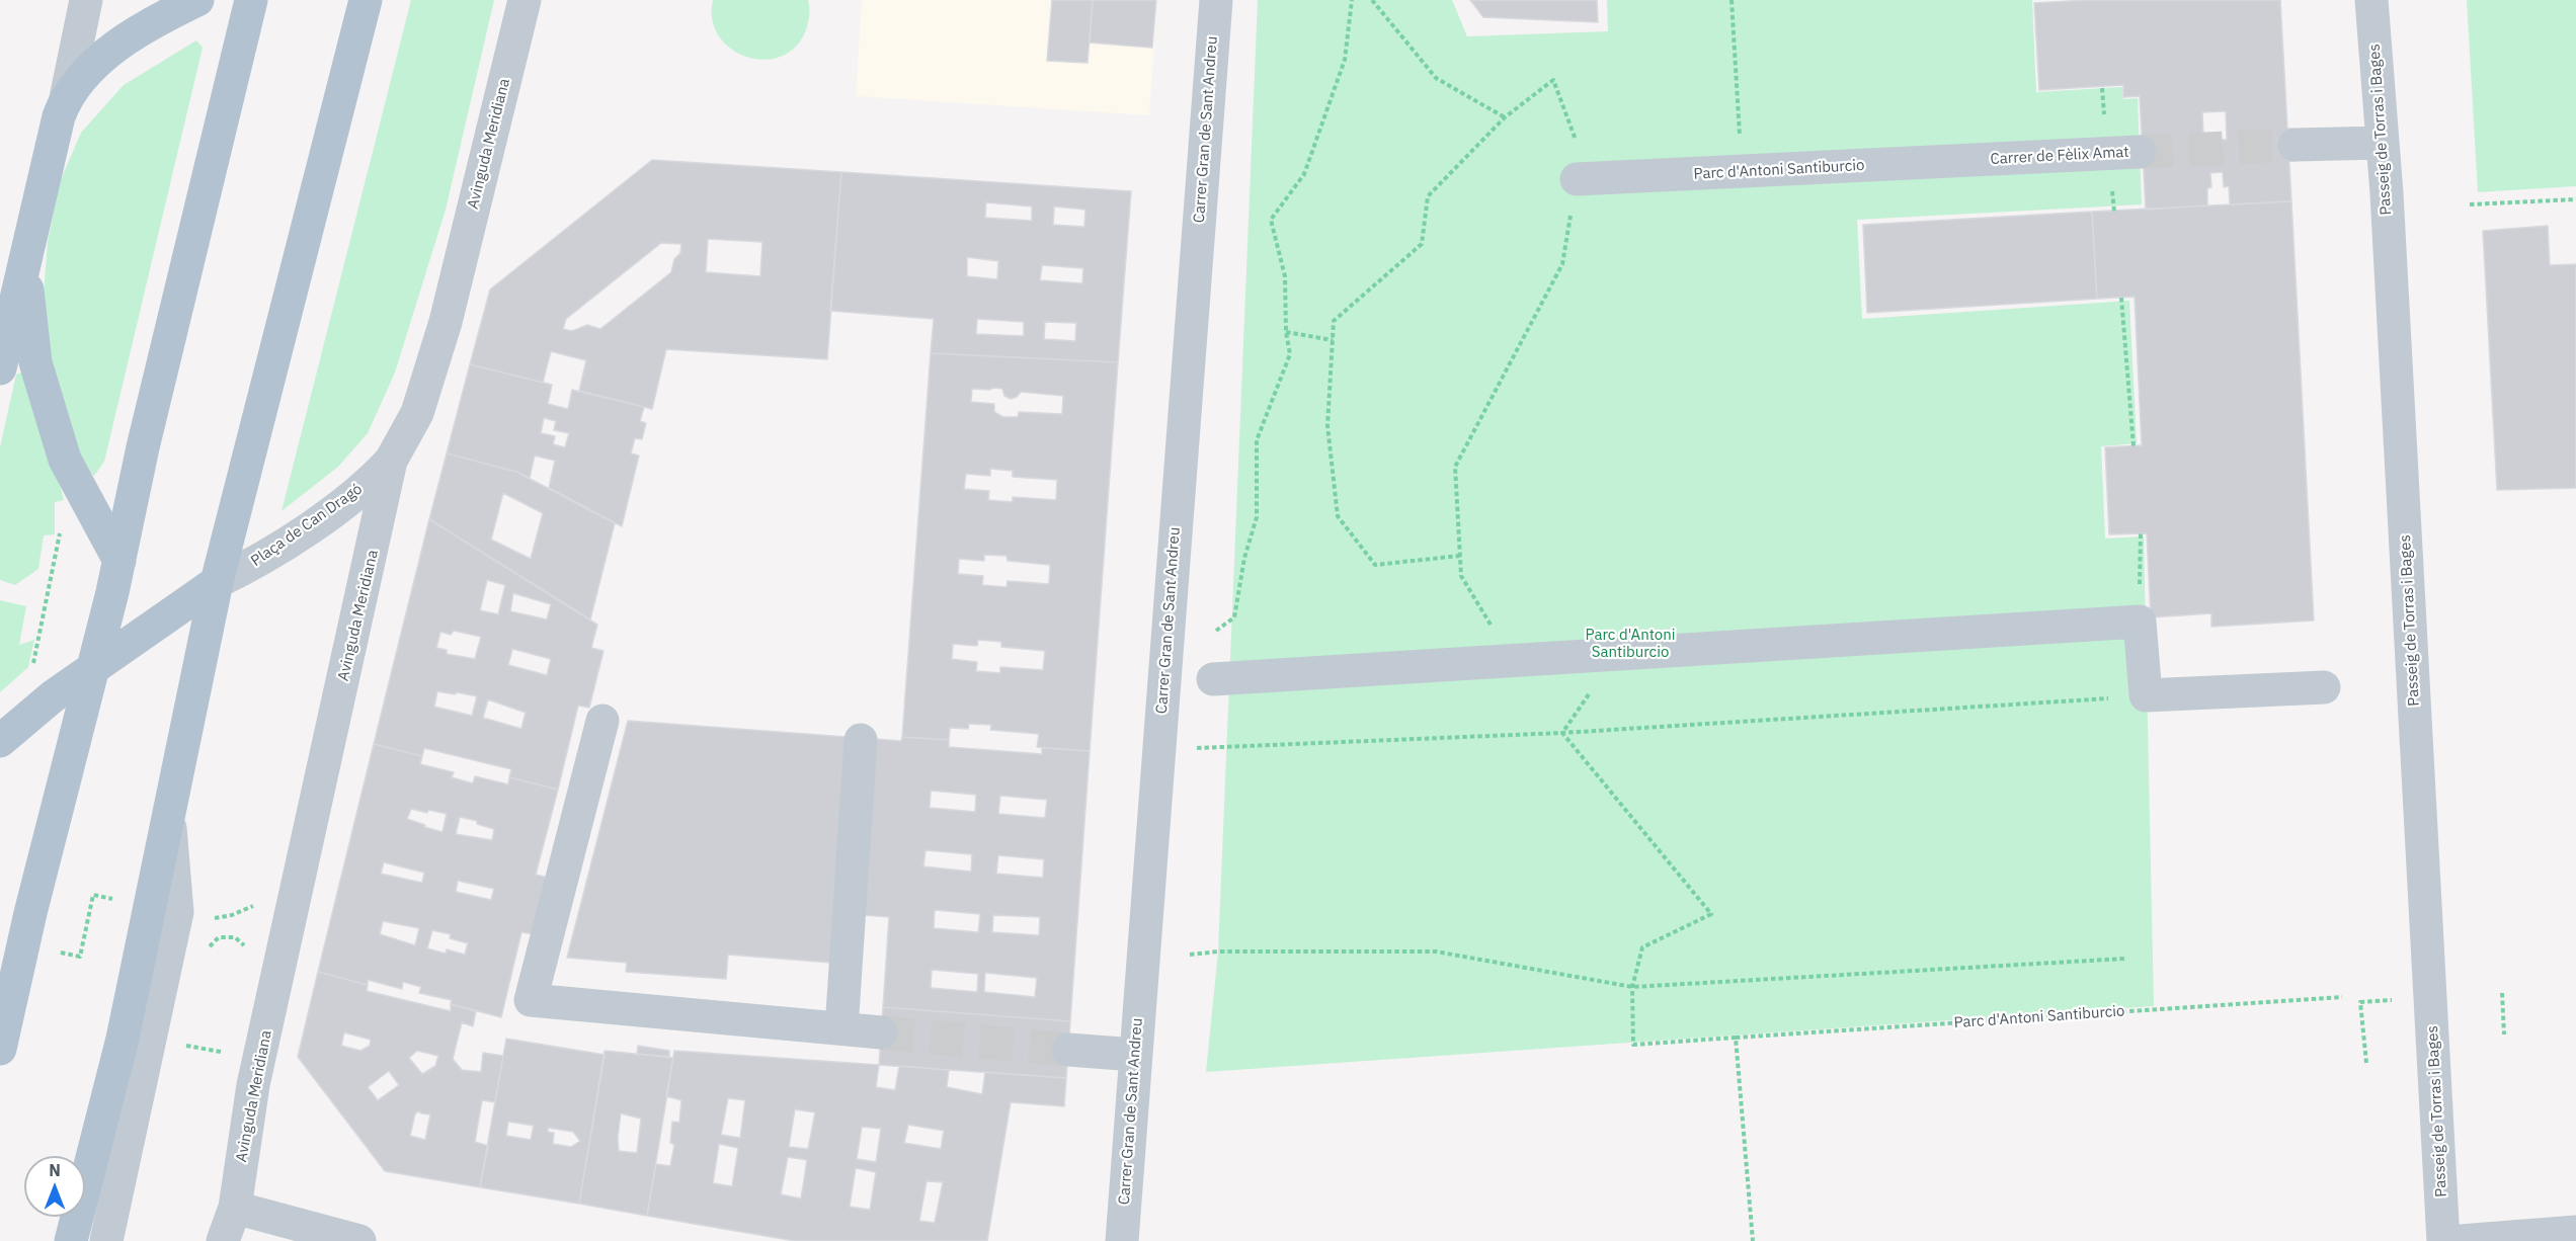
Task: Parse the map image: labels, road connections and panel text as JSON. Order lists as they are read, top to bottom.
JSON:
{
  "streets": {
    "street": [
      "Carrer Gran de Sant Andreu",
      "Passeig de Torras i Bages",
      "Avinguda Meridiana",
      "Carrer de Fèlix Amat",
      "Parc d'Antoni Santiburcio",
      "Plaça de Can Dragó"
    ]
  },
  "crossings": [
    ["Avinguda Meridiana", "Plaça de Can Dragó"],
    ["Carrer de Fèlix Amat", "Parc d'Antoni Santiburcio"]
  ],
  "parks": ["Parc d'Antoni Santiburcio"],
  "north": "top"
}
